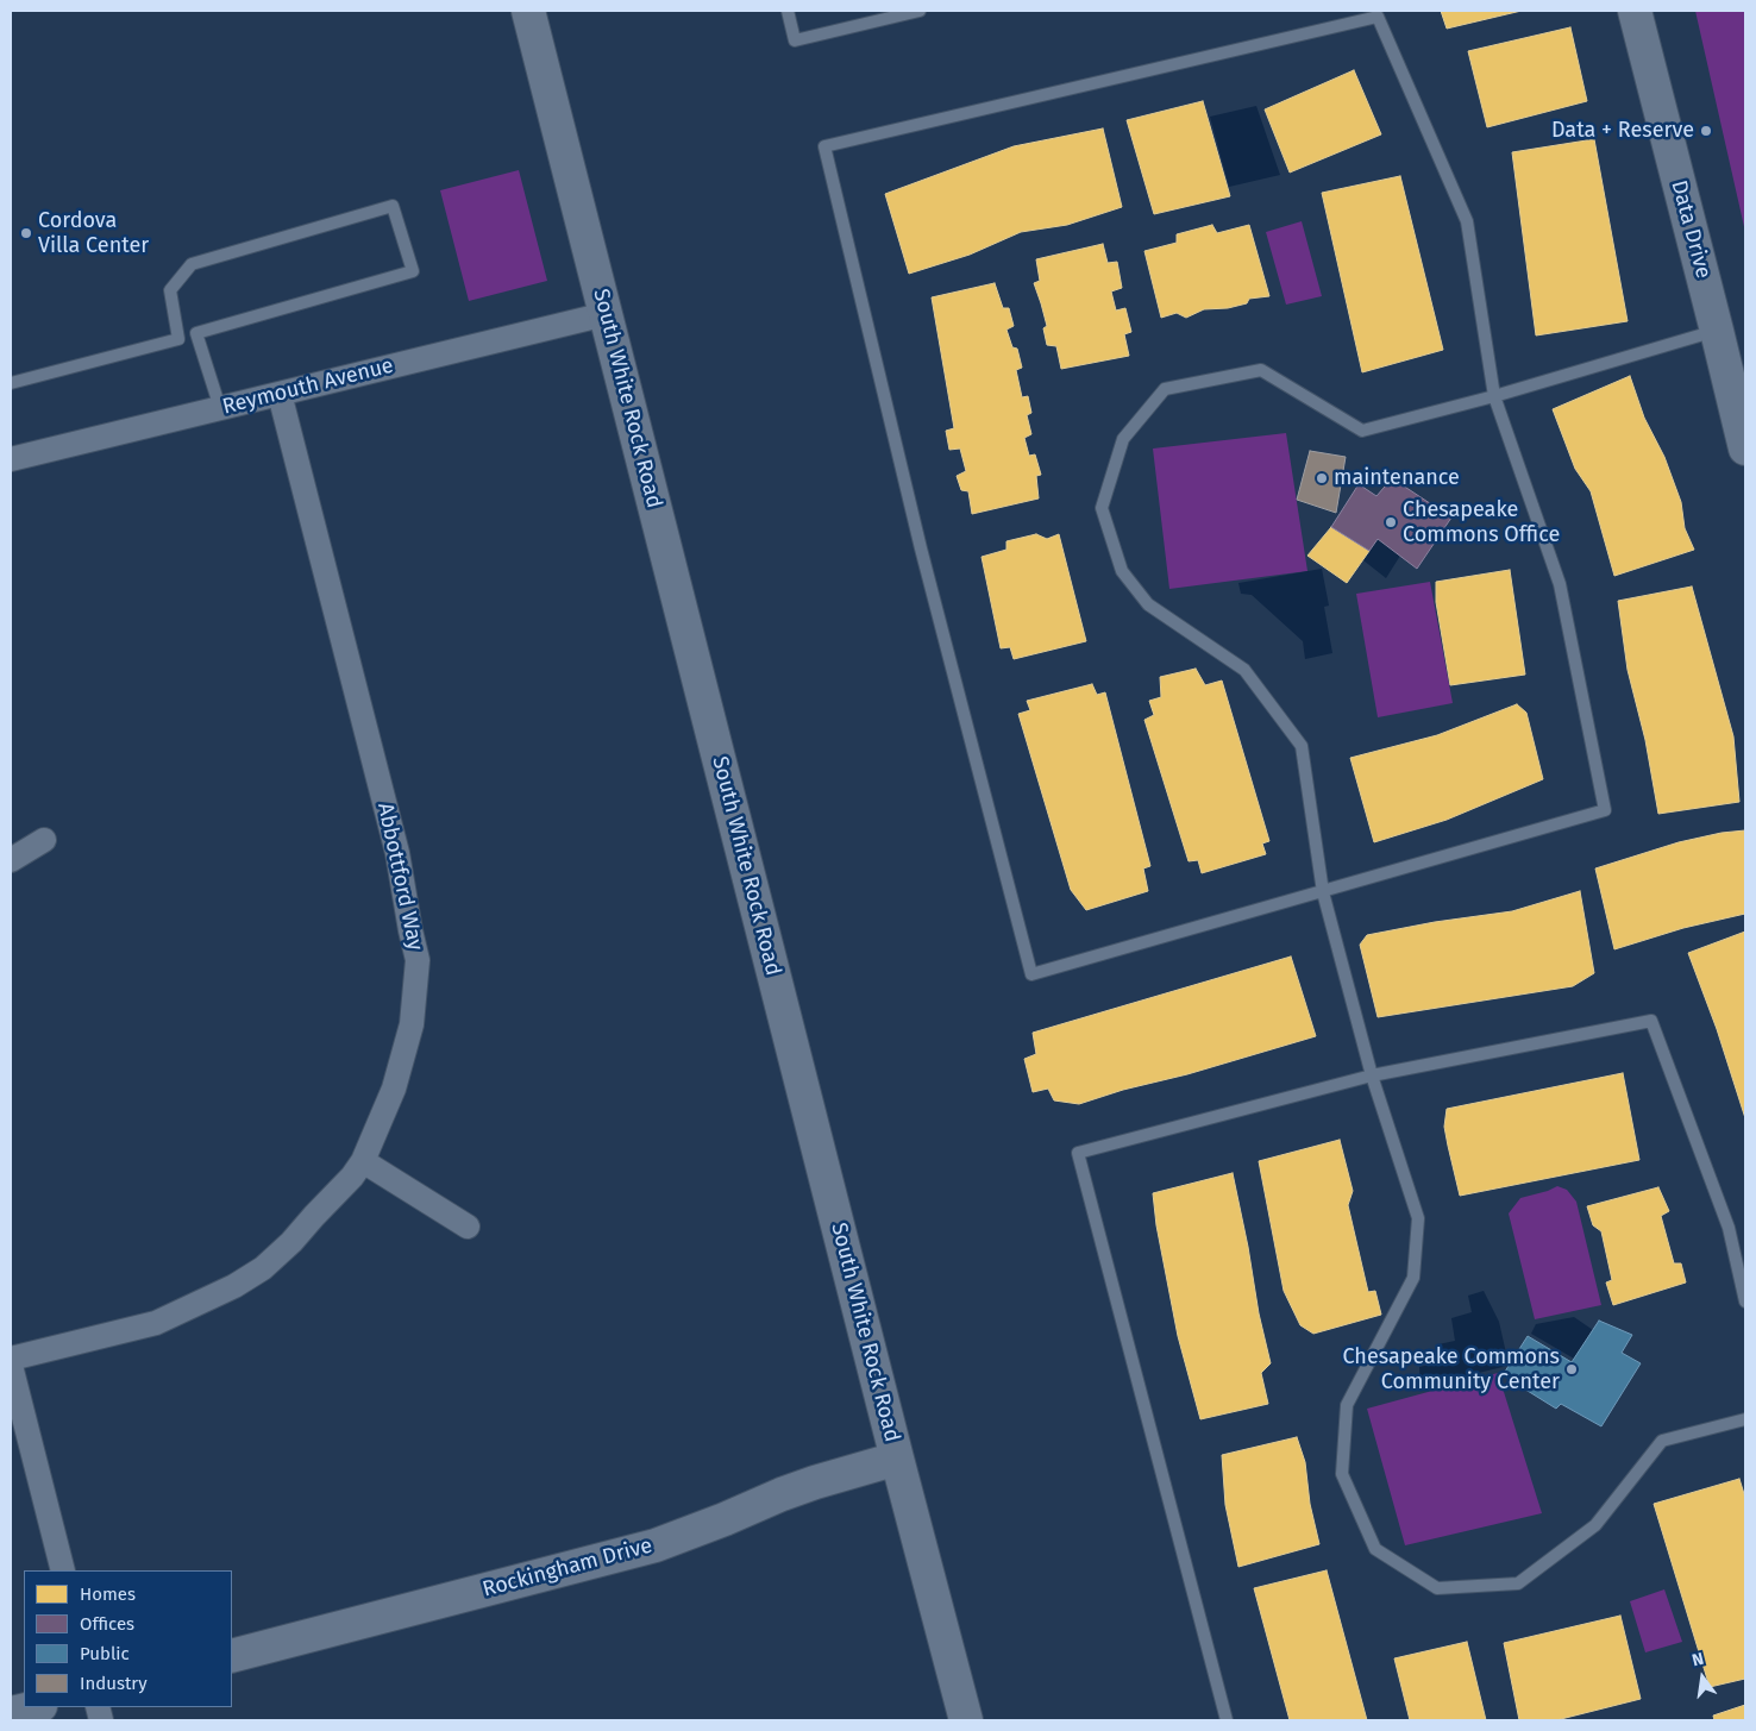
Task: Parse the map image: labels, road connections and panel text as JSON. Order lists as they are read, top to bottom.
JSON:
{
  "streets": {
    "street": [
      "Data Drive",
      "Reymouth Avenue",
      "South White Rock Road",
      "Abbottford Way",
      "Rockingham Drive"
    ]
  },
  "crossings": [
    ["Reymouth Avenue", "South White Rock Road"],
    ["Reymouth Avenue", "Abbottford Way"],
    ["South White Rock Road", "Rockingham Drive"]
  ],
  "places": [
    "Data + Reserve",
    "Cordova Villa Center",
    "maintenance",
    "Chesapeake Commons Office",
    "Chesapeake Commons Community Center"
  ],
  "legend": [
    "Homes",
    "Offices",
    "Public",
    "Industry"
  ],
  "north": "top"
}
